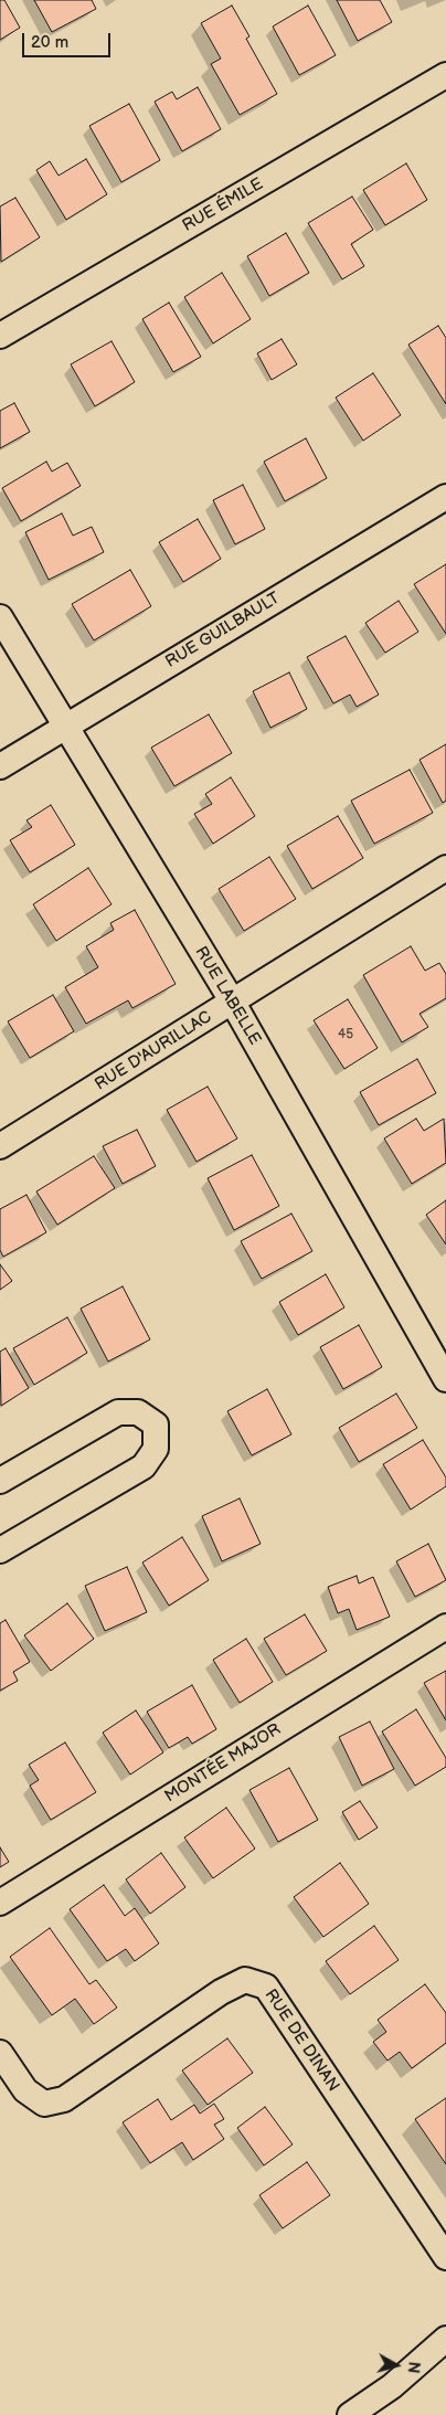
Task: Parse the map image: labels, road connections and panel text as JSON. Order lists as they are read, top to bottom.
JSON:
{
  "streets": {
    "street": [
      "RUE ÉMILE",
      "RUE GUILBAULT",
      "RUE LABELLE",
      "RUE D'AURILLAC",
      "MONTÉE MAJOR",
      "RUE DE DINAN"
    ]
  },
  "crossings": [
    ["RUE GUILBAULT", "RUE LABELLE"],
    ["RUE LABELLE", "RUE D'AURILLAC"]
  ],
  "house_numbers": ["45"],
  "scale_bar": "20 m",
  "north": "right"
}
